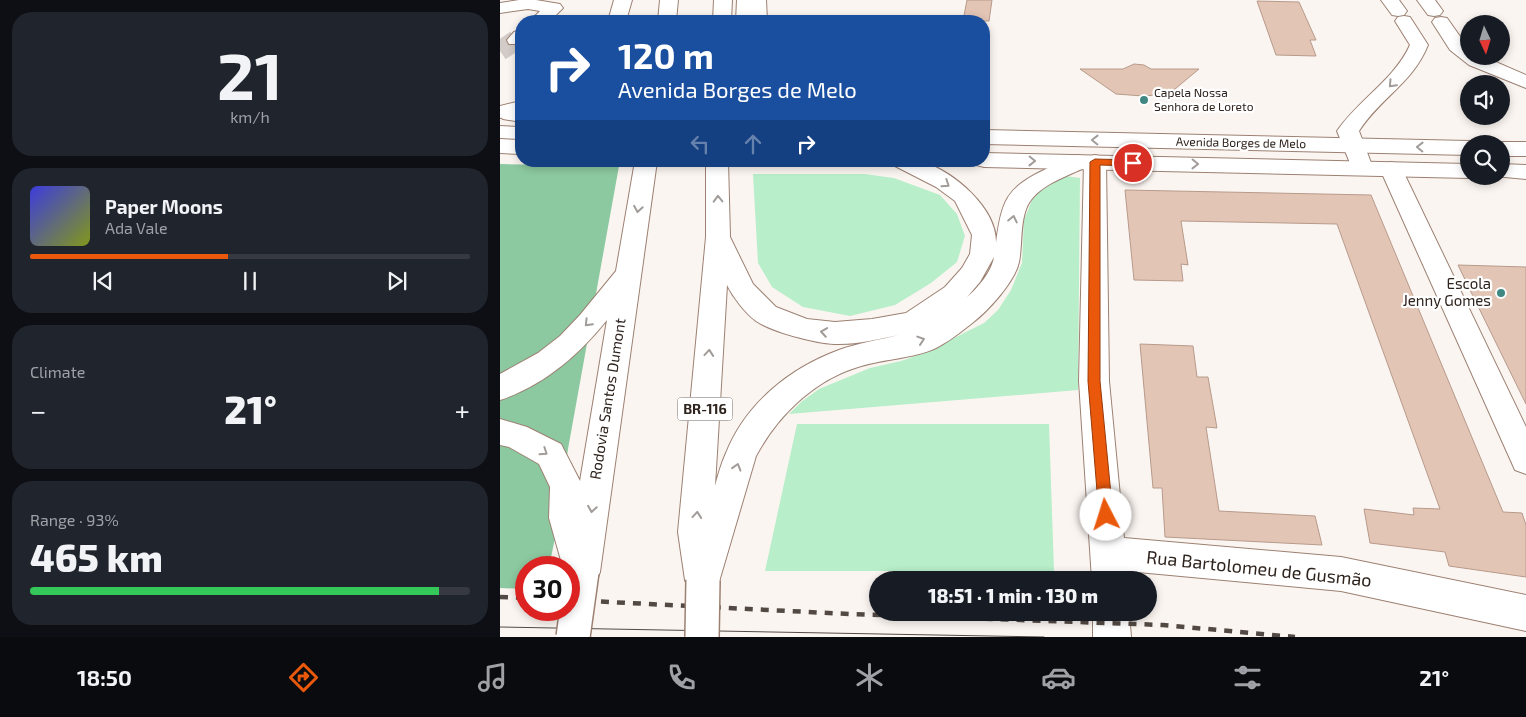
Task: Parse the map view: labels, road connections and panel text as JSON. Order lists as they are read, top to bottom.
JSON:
{
  "streets": {
    "main road": [
      "Avenida Borges de Melo",
      "Rodovia Santos Dumont",
      "BR-116",
      "Rua Bartolomeu de Gusmão"
    ]
  },
  "places": ["Capela Nossa Senhora de Loreto", "Escola Jenny Gomes"],
  "north": "bottom",
  "page": {
    "tile": [
      ["21", "km/h"],
      "Climate",
      ["Range · 93%", "465 km"]
    ],
    "turn": ["120 m", "Avenida Borges de Melo"],
    "song": ["Paper Moons", "Ada Vale"],
    "heat": ["−", "21°", "+"],
    "limit": "30",
    "trip": "18:51 · 1 min · 130 m",
    "tabs": ["18:50", "21°"]
  }
}
